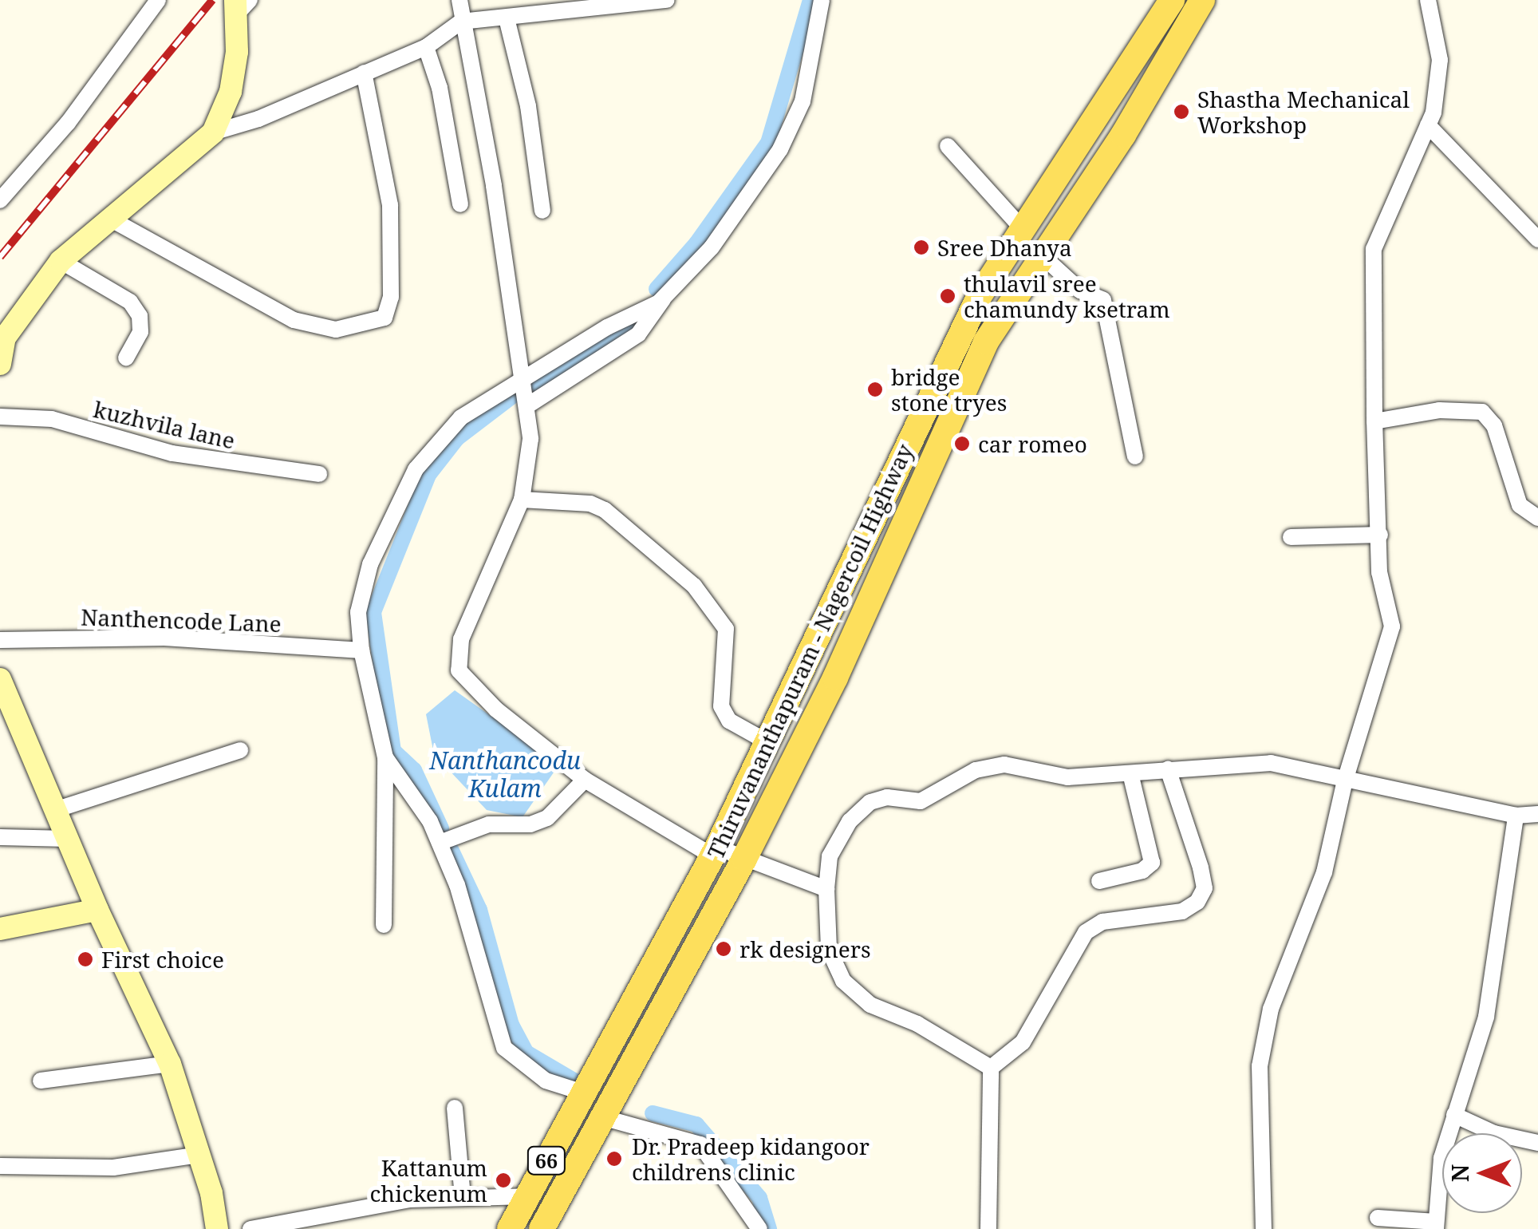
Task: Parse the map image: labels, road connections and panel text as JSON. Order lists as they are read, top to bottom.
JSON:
{
  "streets": {
    "main road": ["Thiruvananthapuram - Nagercoil Highway", "66"],
    "street": ["kuzhvila lane", "Nanthencode Lane"]
  },
  "water": ["Nanthancodu Kulam"],
  "places": [
    "Shastha Mechanical Workshop",
    "Sree Dhanya",
    "thulavil sree chamundy ksetram",
    "bridge stone tryes",
    "car romeo",
    "rk designers",
    "First choice",
    "Dr. Pradeep kidangoor childrens clinic",
    "Kattanum chickenum"
  ],
  "north": "left"
}
